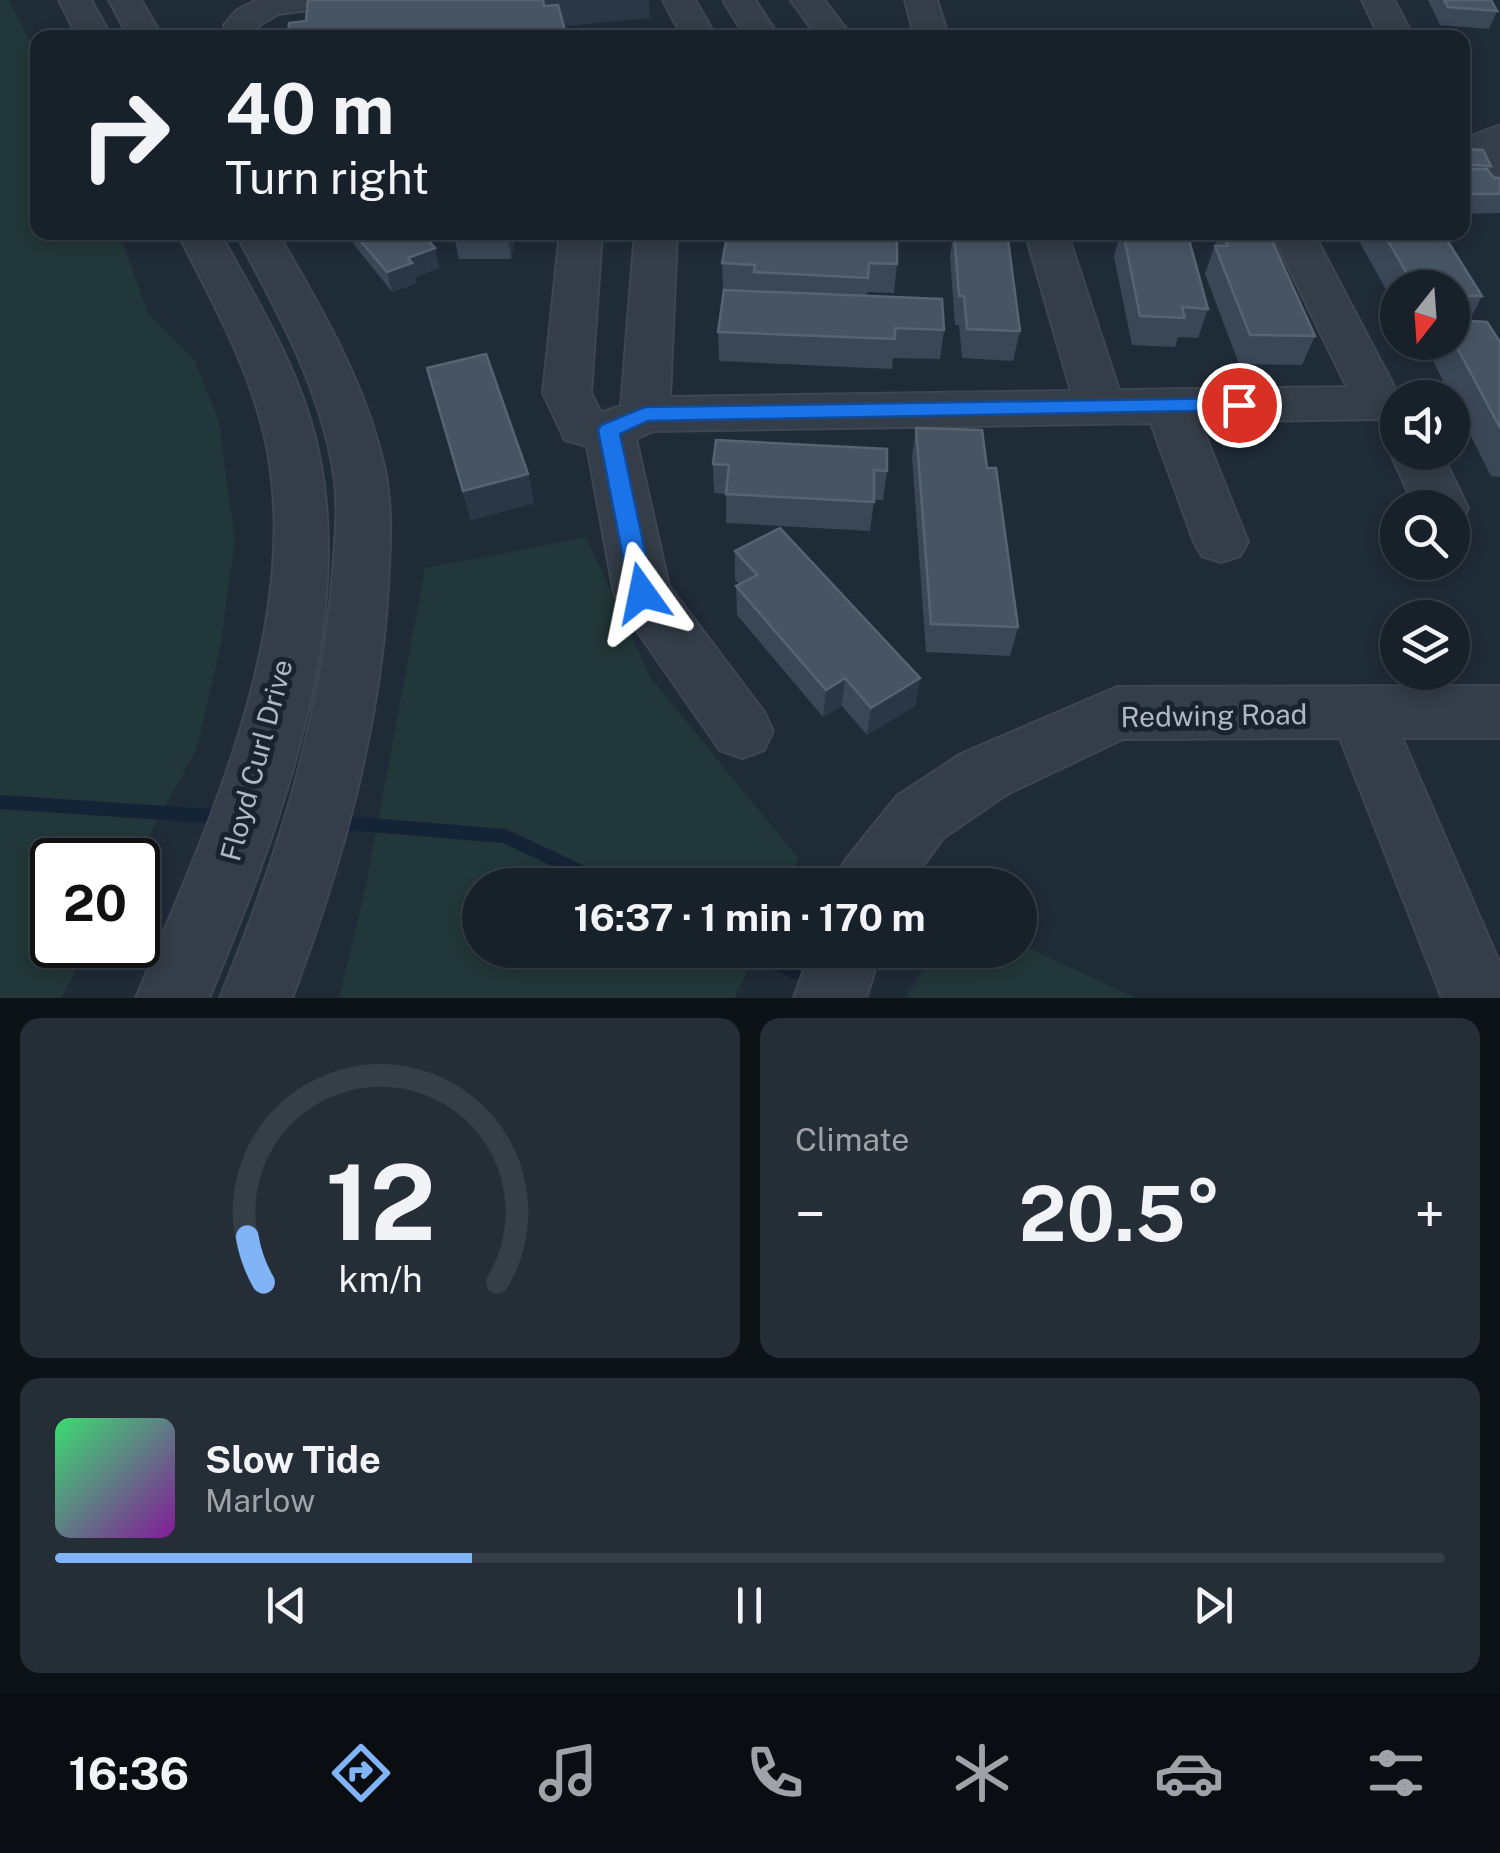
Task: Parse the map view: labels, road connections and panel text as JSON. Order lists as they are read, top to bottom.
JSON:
{
  "streets": {
    "street": ["Redwing Road", "Floyd Curl Drive"]
  },
  "north": "bottom",
  "page": {
    "turn": ["40 m", "Turn right"],
    "limit": "20",
    "trip": "16:37 · 1 min · 170 m",
    "tile": "Climate",
    "heat": ["−", "20.5°", "+"],
    "song": ["Slow Tide", "Marlow"],
    "tabs": "16:36",
    "gauge": ["12", "km/h"]
  }
}
